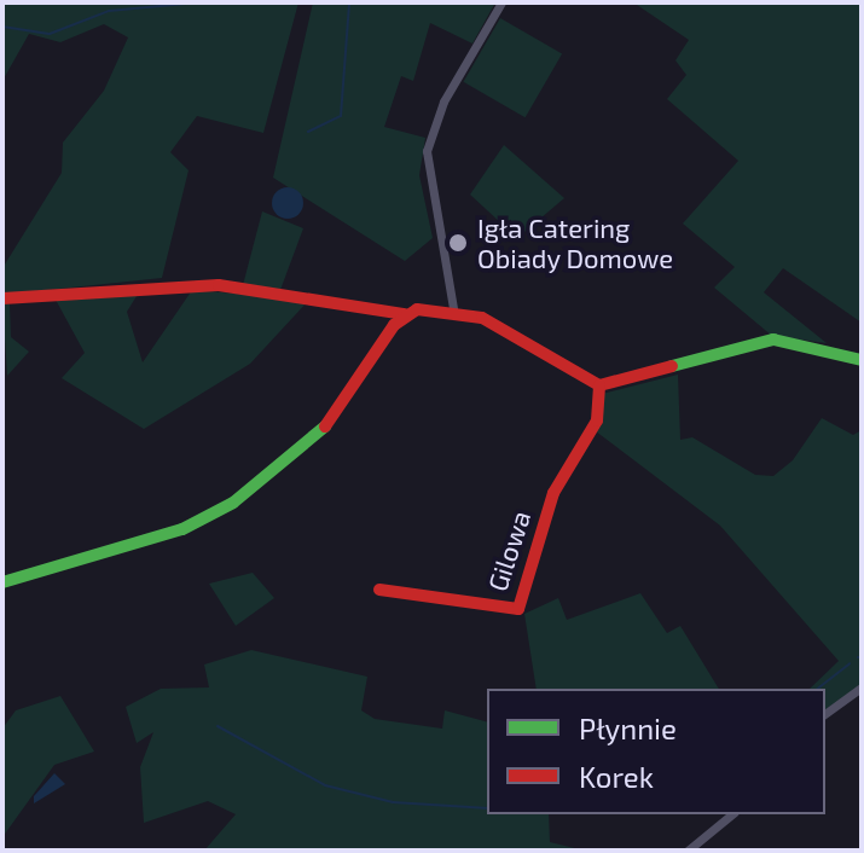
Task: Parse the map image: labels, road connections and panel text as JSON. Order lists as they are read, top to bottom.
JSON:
{
  "streets": {
    "street": ["Gilowa"]
  },
  "places": ["Igła Catering Obiady Domowe"],
  "legend": ["Płynnie", "Korek"]
}
